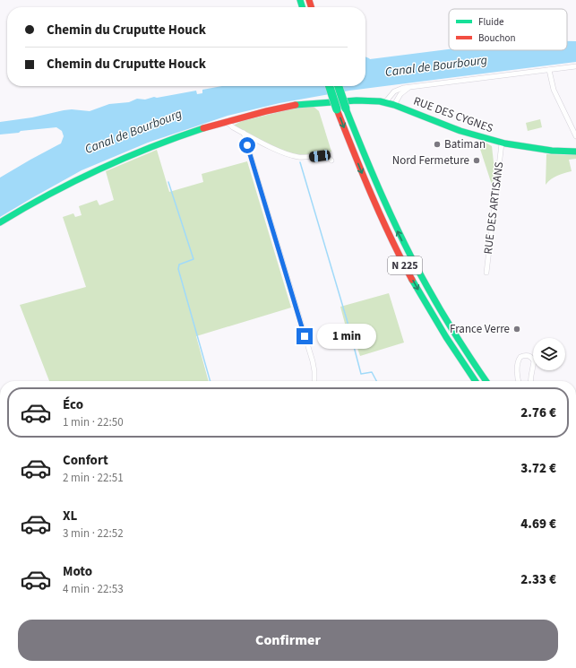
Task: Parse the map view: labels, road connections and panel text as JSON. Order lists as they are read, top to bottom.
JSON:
{
  "streets": {
    "main road": ["RUE DES CYGNES", "N 225"],
    "street": ["RUE DES ARTISANS"]
  },
  "crossings": [
    ["RUE DES CYGNES", "RUE DES ARTISANS"]
  ],
  "water": ["Canal de Bourbourg"],
  "places": ["Batiman", "Nord Fermeture", "France Verre"],
  "legend": ["Fluide", "Bouchon"],
  "page": {
    "banner": ["Chemin du Cruputte Houck", "Chemin du Cruputte Houck"],
    "bubble": "1 min",
    "list": [
      {
        "name": "Éco",
        "note": "1 min · 22:50",
        "value": "2.76 €"
      },
      {
        "name": "Confort",
        "note": "2 min · 22:51",
        "value": "3.72 €"
      },
      {
        "name": "XL",
        "note": "3 min · 22:52",
        "value": "4.69 €"
      },
      {
        "name": "Moto",
        "note": "4 min · 22:53",
        "value": "2.33 €"
      }
    ],
    "buttons": "Confirmer"
  }
}
